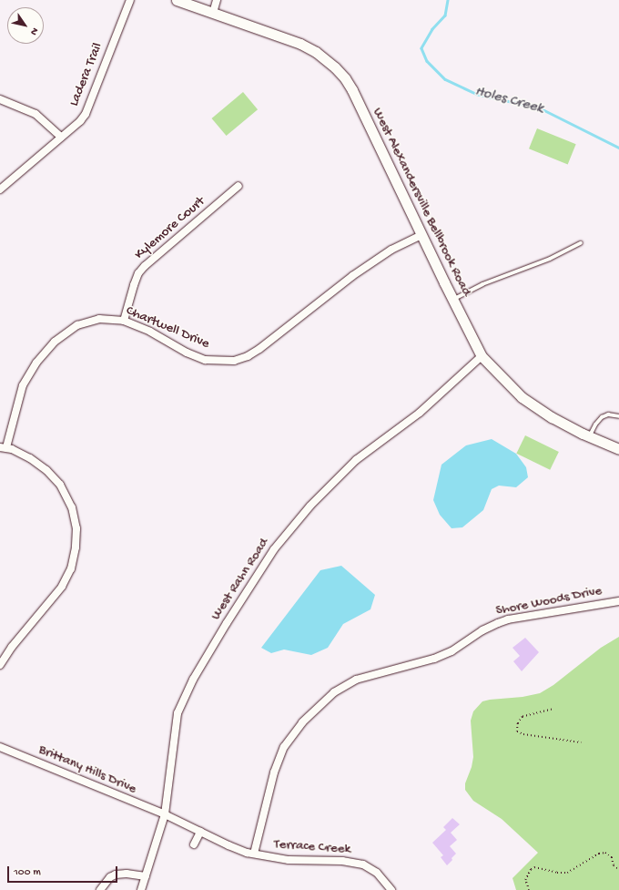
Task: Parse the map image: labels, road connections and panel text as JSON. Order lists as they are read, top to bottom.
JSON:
{
  "streets": {
    "main road": ["West Alexandersville Bellbrook Road"],
    "street": [
      "Ladera Trail",
      "Kylemore Court",
      "Chartwell Drive",
      "West Rahn Road",
      "Shore Woods Drive",
      "Brittany Hills Drive",
      "Terrace Creek"
    ]
  },
  "crossings": [
    ["West Alexandersville Bellbrook Road", "Chartwell Drive"],
    ["West Alexandersville Bellbrook Road", "West Rahn Road"],
    ["Kylemore Court", "Chartwell Drive"],
    ["West Rahn Road", "Brittany Hills Drive"],
    ["West Rahn Road", "Terrace Creek"],
    ["Shore Woods Drive", "Terrace Creek"],
    ["Brittany Hills Drive", "Terrace Creek"]
  ],
  "water": ["Holes Creek"],
  "scale_bar": "100 m",
  "north": "bottom right"
}
